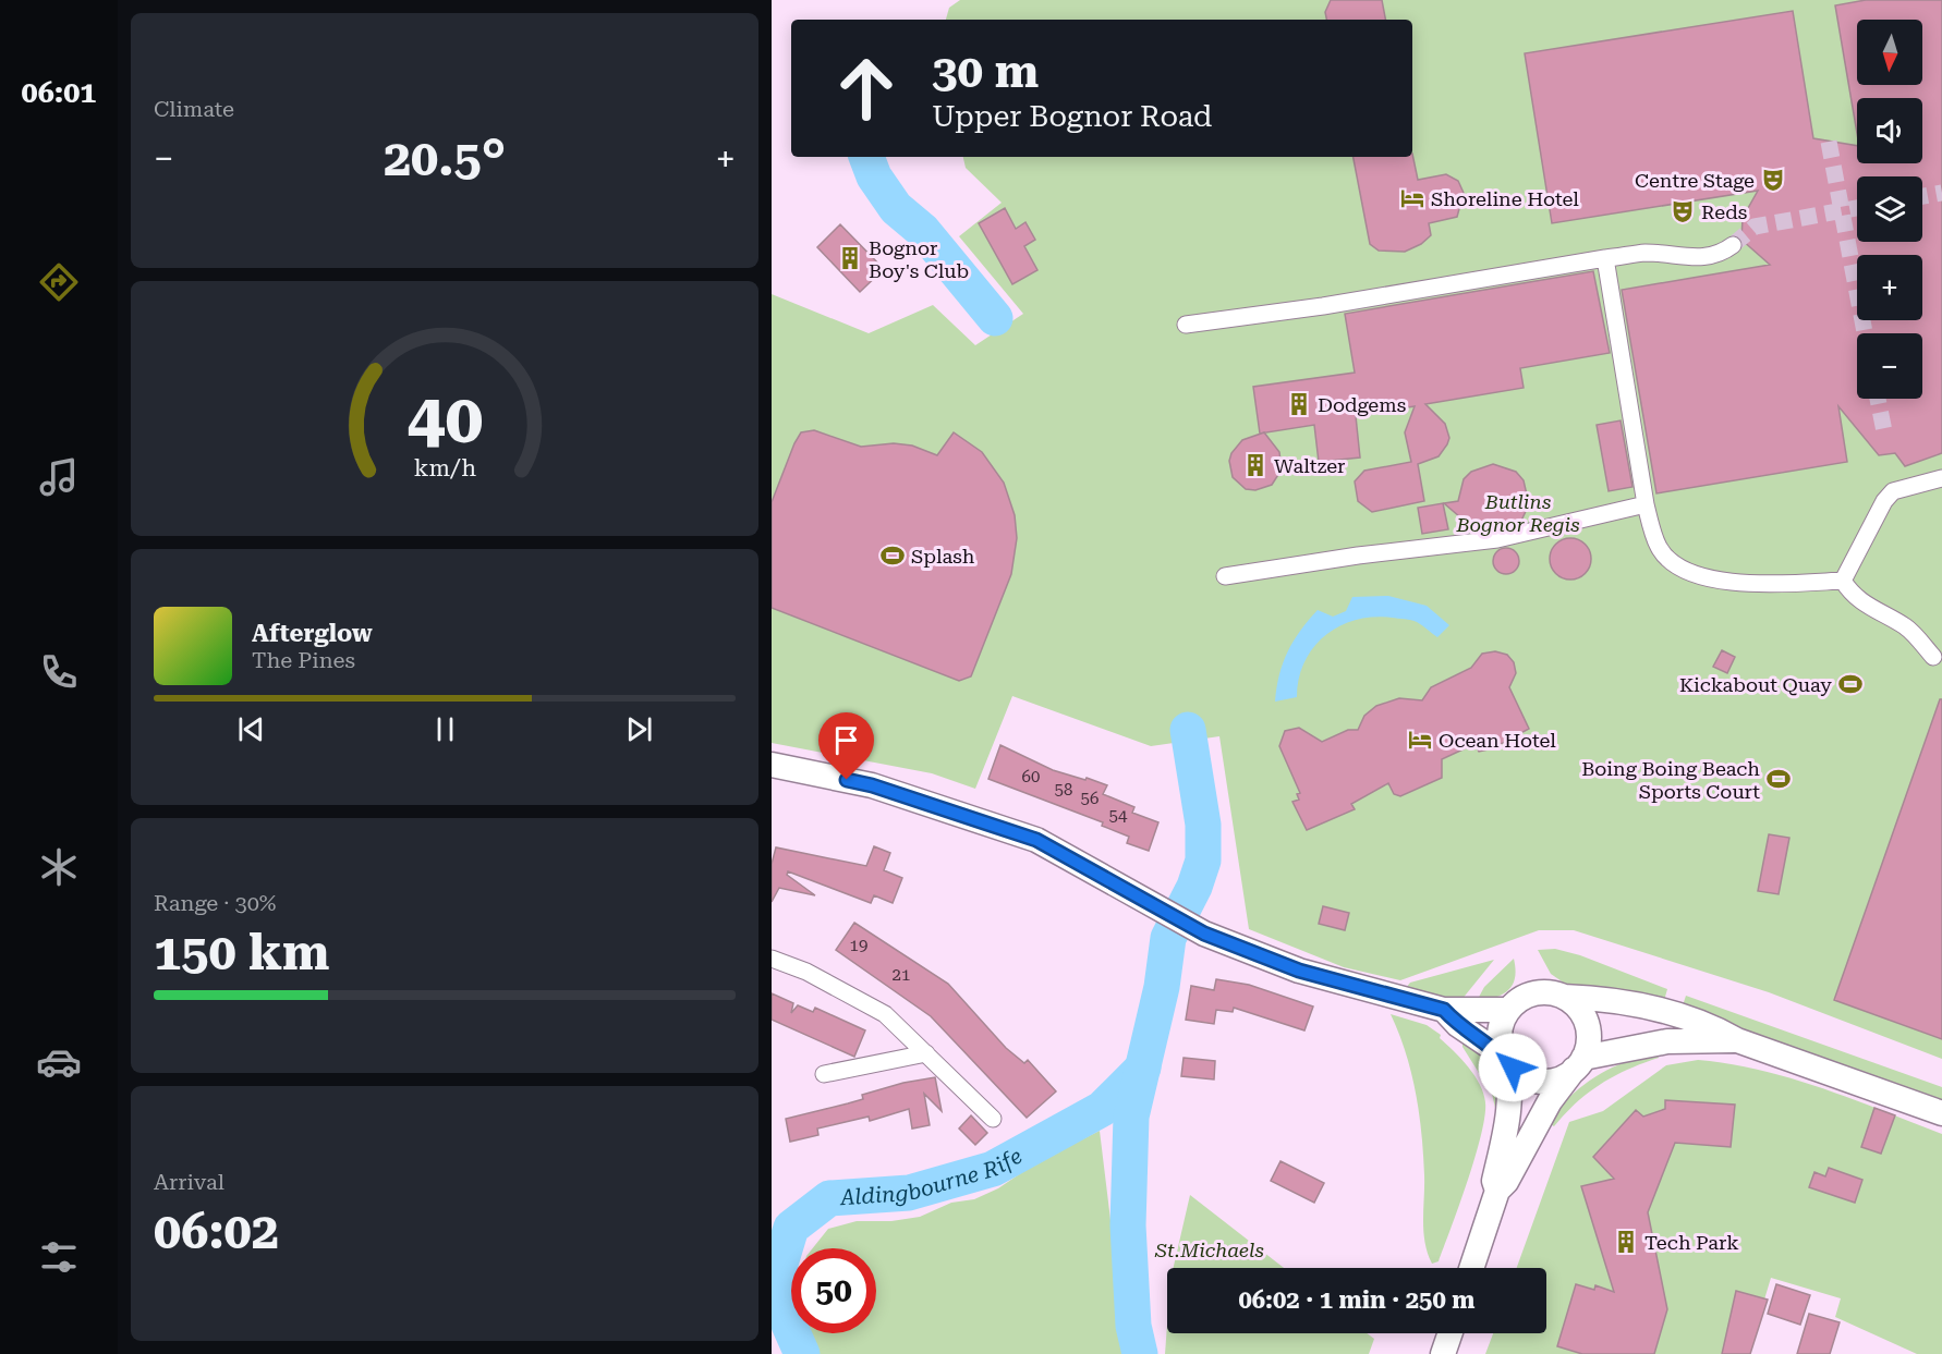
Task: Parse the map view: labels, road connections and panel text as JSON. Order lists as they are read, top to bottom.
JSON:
{
  "water": ["Aldingbourne Rife"],
  "parks": ["Butlins Bognor Regis", "St.Michaels"],
  "places": {
    "theatre": ["Centre Stage", "Reds"],
    "hotel": ["Shoreline Hotel", "Ocean Hotel"],
    "building": [
      "Bognor Boy's Club",
      "Dodgems",
      "Waltzer",
      "Tech Park"
    ],
    "sports": ["Splash", "Kickabout Quay", "Boing Boing Beach Sports Court"]
  },
  "house_numbers": [
    "60",
    "58",
    "56",
    "54",
    "19",
    "21"
  ],
  "north": "bottom",
  "page": {
    "tabs": "06:01",
    "tile": [
      "Climate",
      ["Range · 30%", "150 km"],
      ["Arrival", "06:02"]
    ],
    "map_buttons": ["+", "−"],
    "turn": ["30 m", "Upper Bognor Road"],
    "heat": ["−", "20.5°", "+"],
    "song": ["Afterglow", "The Pines"],
    "limit": "50",
    "trip": "06:02 · 1 min · 250 m",
    "gauge": ["40", "km/h"]
  }
}
